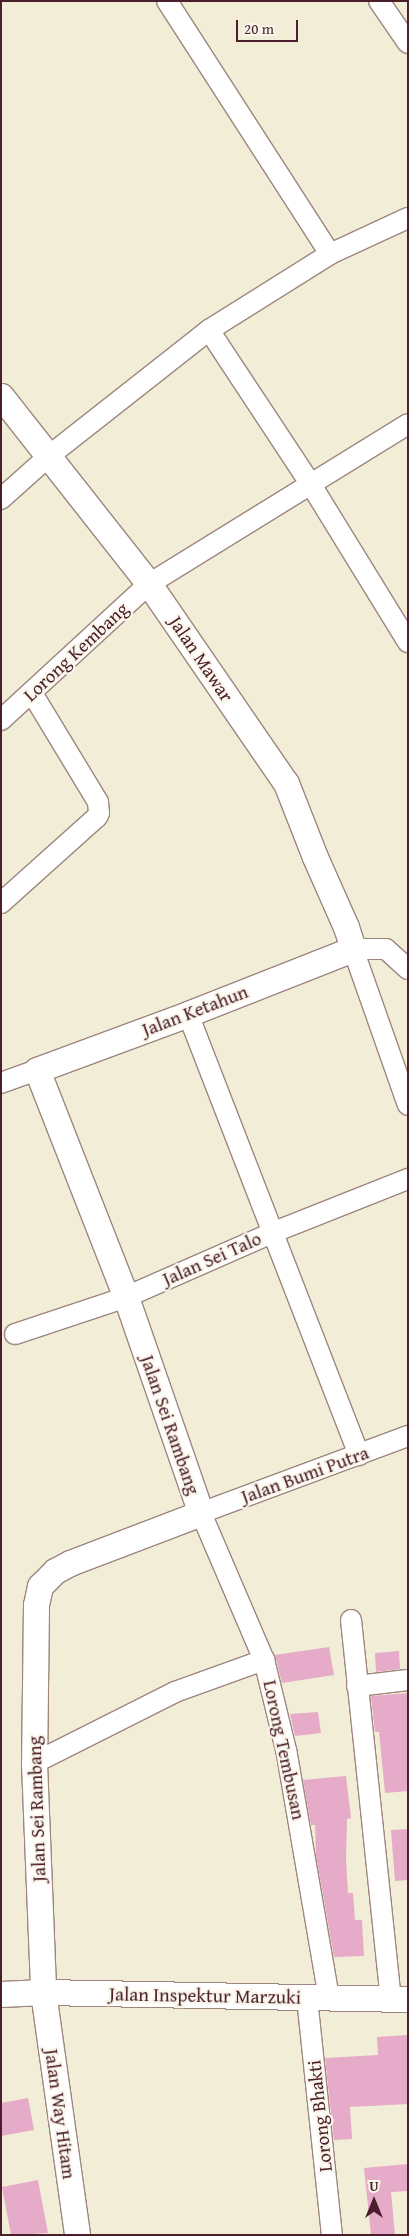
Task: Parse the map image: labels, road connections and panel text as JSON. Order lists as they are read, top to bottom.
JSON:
{
  "streets": {
    "street": [
      "Lorong Kembang",
      "Jalan Mawar",
      "Jalan Ketahun",
      "Jalan Sei Talo",
      "Jalan Sei Rambang",
      "Jalan Bumi Putra",
      "Lorong Tembusan",
      "Jalan Inspektur Marzuki",
      "Jalan Way Hitam",
      "Lorong Bhakti"
    ]
  },
  "crossings": [
    ["Lorong Kembang", "Jalan Mawar"],
    ["Jalan Mawar", "Jalan Ketahun"],
    ["Jalan Ketahun", "Jalan Sei Rambang"],
    ["Jalan Sei Talo", "Jalan Sei Rambang"],
    ["Jalan Sei Rambang", "Jalan Bumi Putra"],
    ["Jalan Sei Rambang", "Lorong Tembusan"],
    ["Jalan Sei Rambang", "Jalan Inspektur Marzuki"],
    ["Jalan Sei Rambang", "Jalan Way Hitam"],
    ["Jalan Bumi Putra", "Lorong Tembusan"],
    ["Lorong Tembusan", "Jalan Inspektur Marzuki"],
    ["Lorong Tembusan", "Lorong Bhakti"],
    ["Jalan Inspektur Marzuki", "Jalan Way Hitam"],
    ["Jalan Inspektur Marzuki", "Lorong Bhakti"]
  ],
  "scale_bar": "20 m",
  "north": "top"
}
